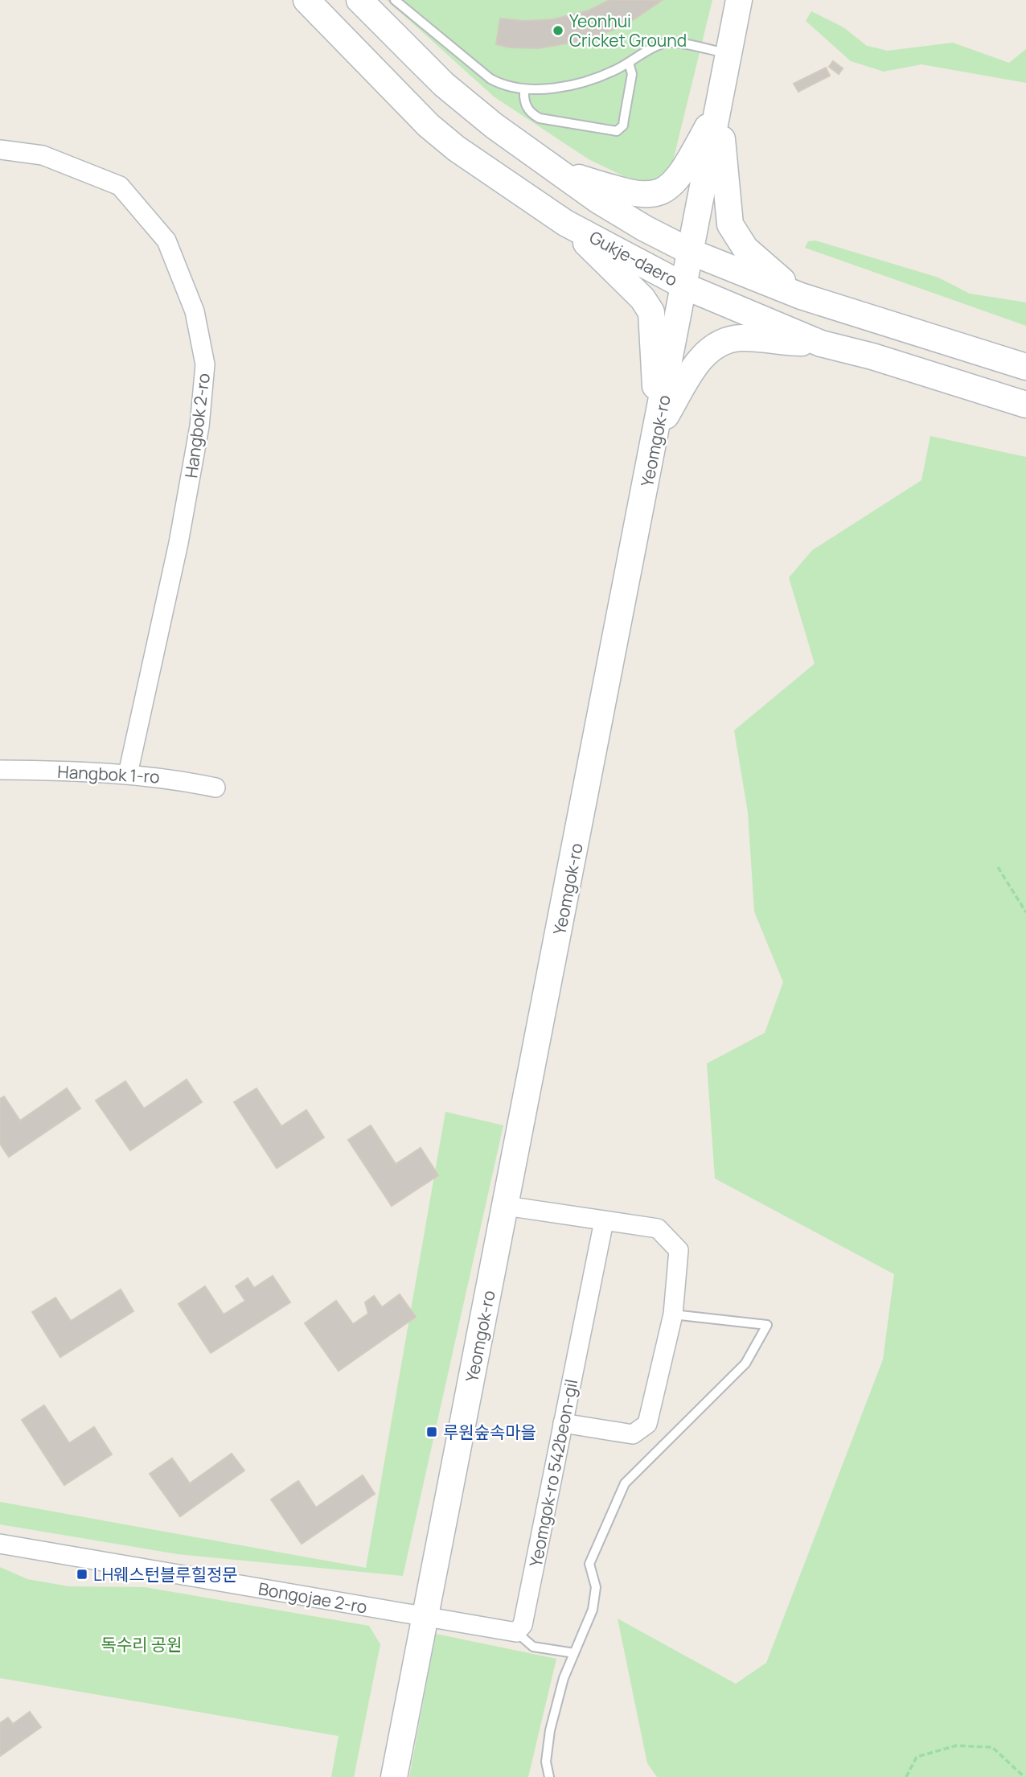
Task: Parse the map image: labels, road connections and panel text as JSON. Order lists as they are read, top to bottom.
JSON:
{
  "streets": {
    "main road": ["Gukje-daero", "Yeomgok-ro"],
    "street": [
      "Hangbok 2-ro",
      "Hangbok 1-ro",
      "Yeomgok-ro 542beon-gil",
      "Bongojae 2-ro"
    ]
  },
  "crossings": [
    ["Gukje-daero", "Yeomgok-ro"],
    ["Hangbok 2-ro", "Hangbok 1-ro"],
    ["Yeomgok-ro", "Bongojae 2-ro"]
  ],
  "parks": ["독수리 공원"],
  "places": {
    "other": ["Yeonhui Cricket Ground"],
    "transit": ["루원숲속마을", "LH웨스턴블루힐정문"]
  }
}
